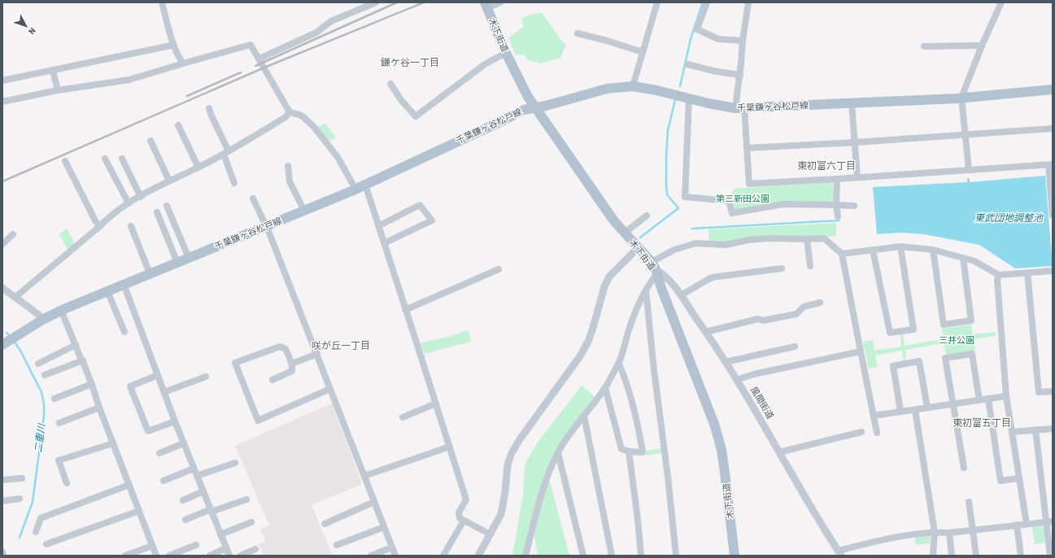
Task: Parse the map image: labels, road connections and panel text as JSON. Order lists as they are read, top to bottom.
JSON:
{
  "streets": {
    "main road": ["木下街道", "千葉鎌ヶ谷松戸線"],
    "street": ["風間街道"]
  },
  "crossings": [
    ["木下街道", "千葉鎌ヶ谷松戸線"],
    ["木下街道", "風間街道"]
  ],
  "districts": [
    "鎌ケ谷一丁目",
    "東初富六丁目",
    "咲が丘一丁目",
    "東初富五丁目"
  ],
  "water": ["東武団地調整池", "二重川"],
  "parks": ["第三新田公園", "三井公園"],
  "north": "bottom right"
}
